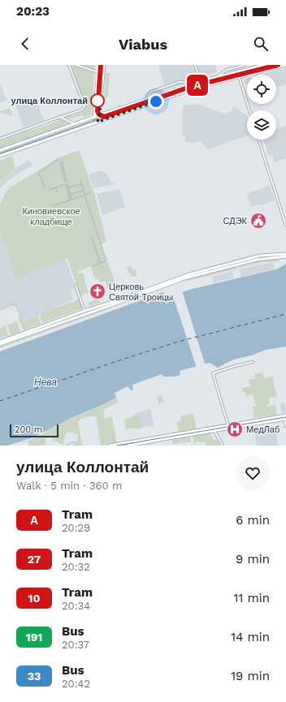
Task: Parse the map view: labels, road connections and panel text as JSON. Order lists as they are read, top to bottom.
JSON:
{
  "water": ["Нева"],
  "parks": ["Киновиевское кладбище"],
  "places": {
    "other": ["улица Коллонтай"],
    "public building": ["СДЭК"],
    "church": ["Церковь Святой Троицы"],
    "hospital": ["МедЛаб"]
  },
  "lines": ["tram line А"],
  "scale_bar": "200 m",
  "page": {
    "status": "20:23",
    "header": "Viabus",
    "on_map": "А",
    "scale": "200 m",
    "heading": ["улица Коллонтай", "Walk · 5 min · 360 m"],
    "list": [
      {
        "mark": "А",
        "name": "Tram",
        "note": "20:29",
        "value": "6 min"
      },
      {
        "mark": "27",
        "name": "Tram",
        "note": "20:32",
        "value": "9 min"
      },
      {
        "mark": "10",
        "name": "Tram",
        "note": "20:34",
        "value": "11 min"
      },
      {
        "mark": "191",
        "name": "Bus",
        "note": "20:37",
        "value": "14 min"
      },
      {
        "mark": "33",
        "name": "Bus",
        "note": "20:42",
        "value": "19 min"
      }
    ]
  }
}
